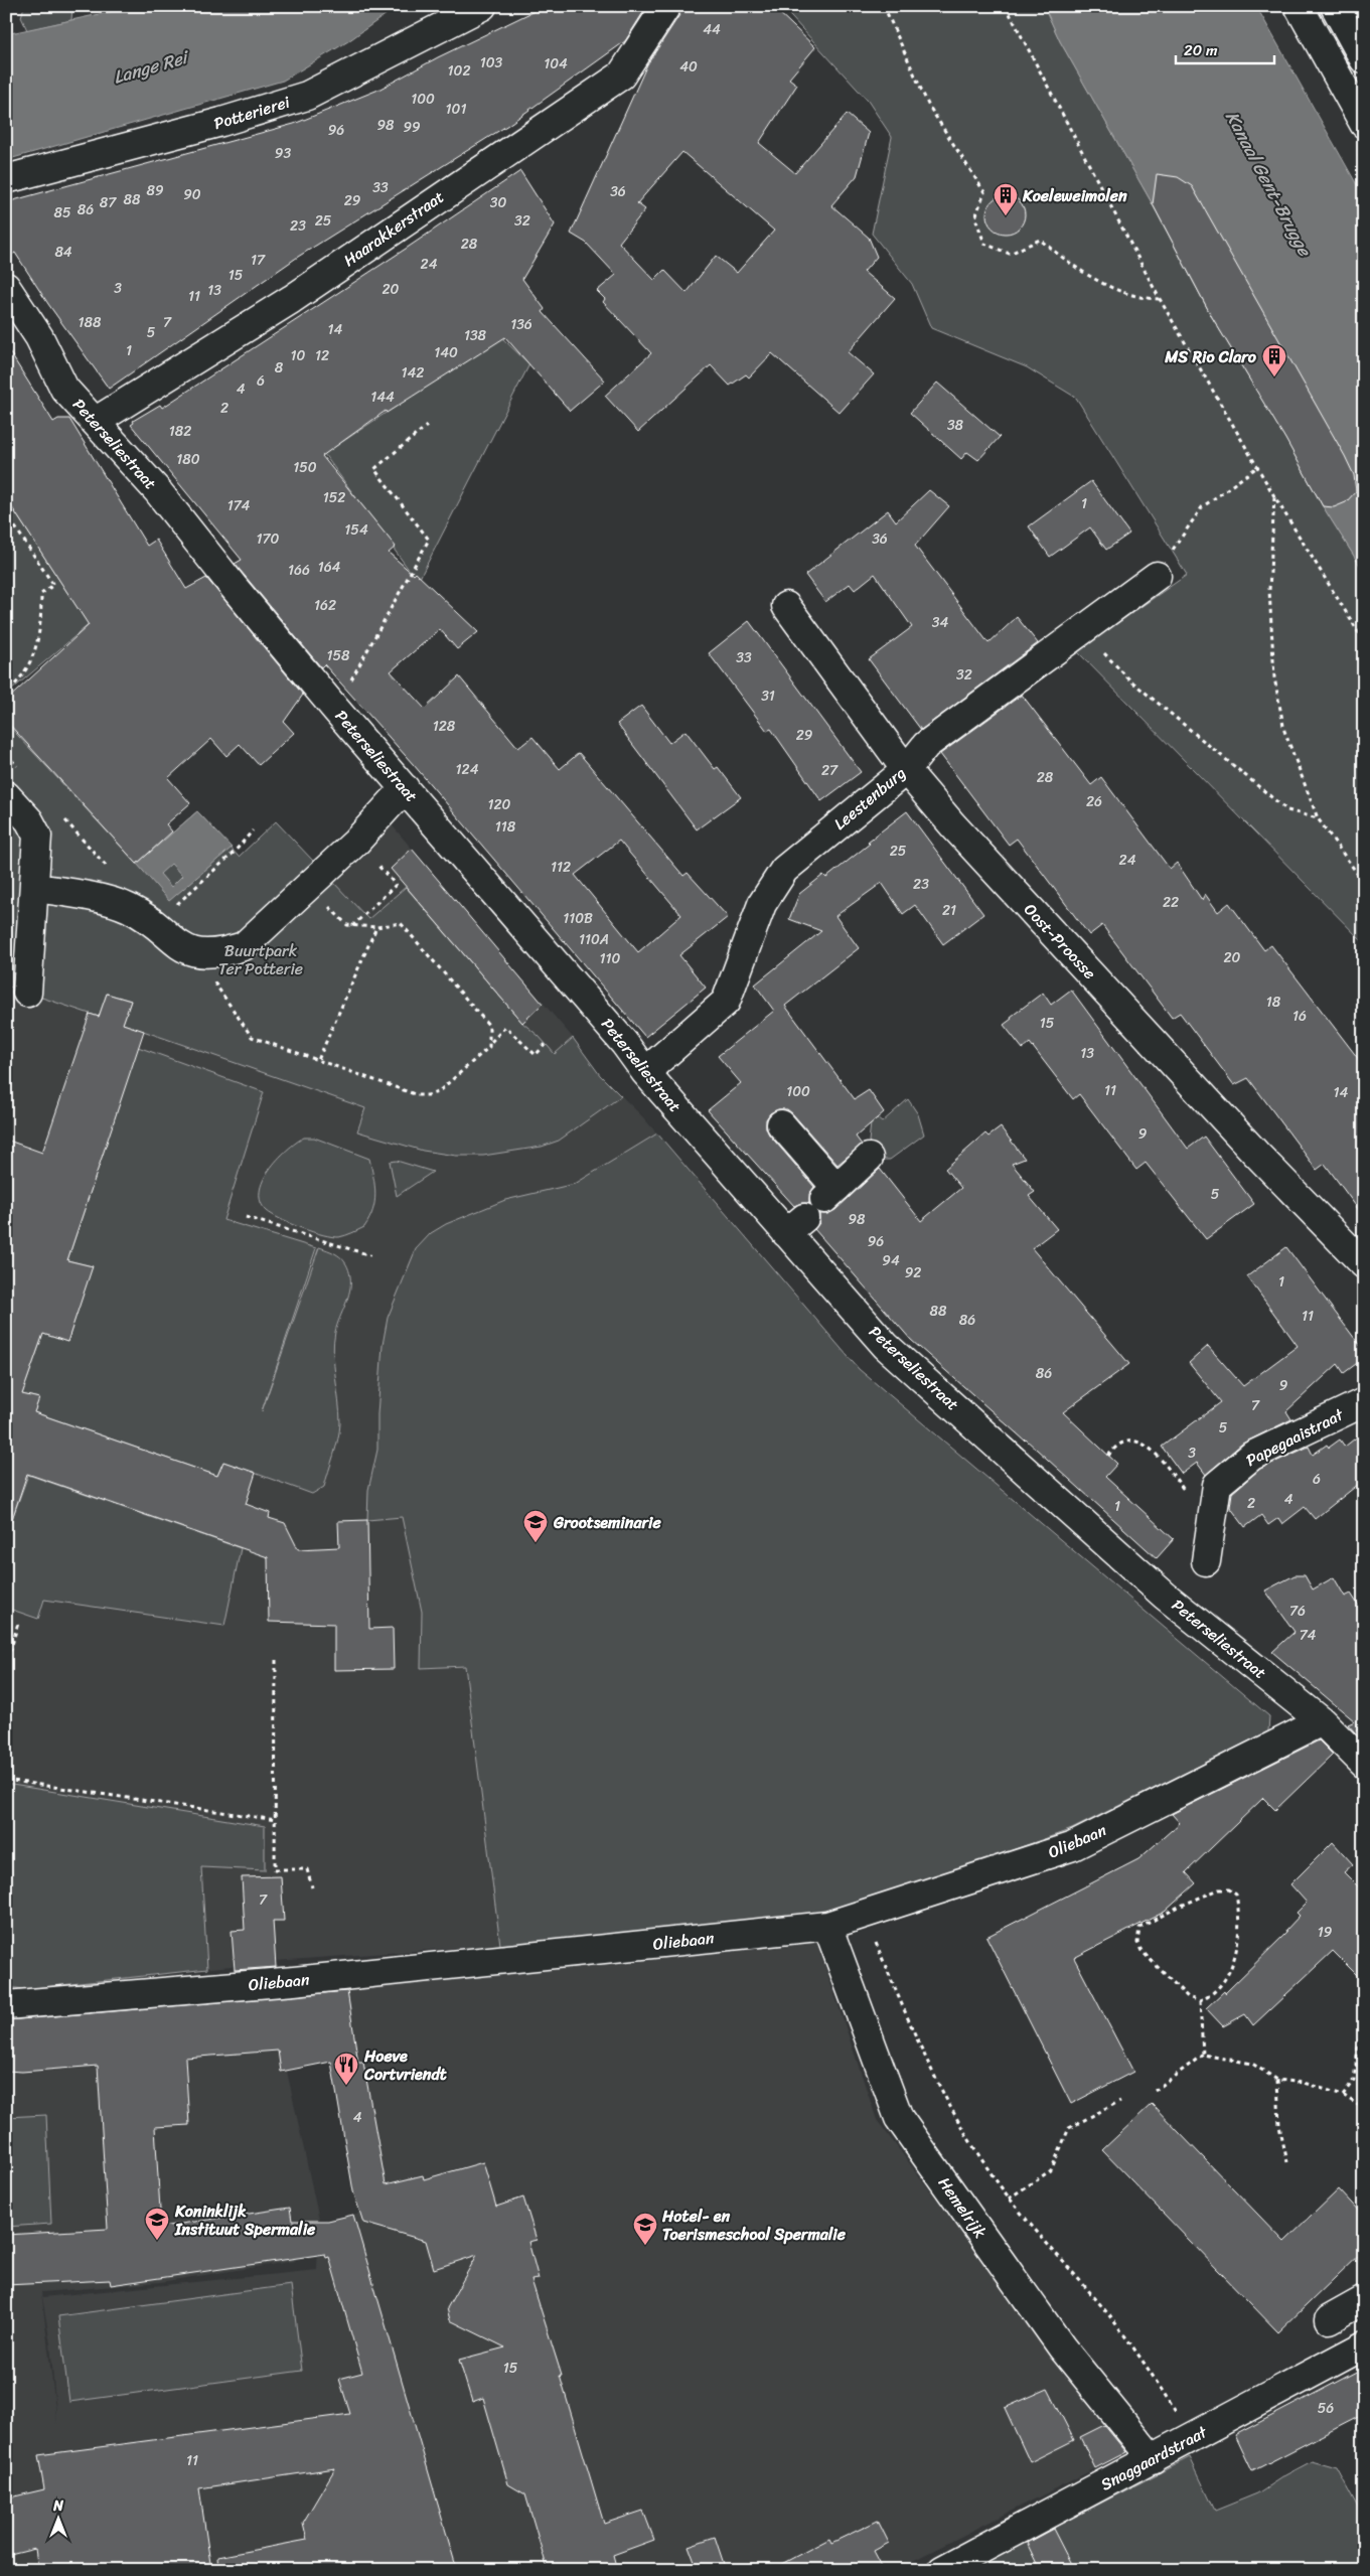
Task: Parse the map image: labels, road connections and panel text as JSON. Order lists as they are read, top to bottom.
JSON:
{
  "streets": {
    "street": [
      "Potterierei",
      "Haarakkerstraat",
      "Peterseliestraat",
      "Leestenburg",
      "Oost-Proosse",
      "Papegaaistraat",
      "Oliebaan",
      "Hemelrijk",
      "Snaggaardstraat"
    ]
  },
  "crossings": [
    ["Haarakkerstraat", "Peterseliestraat"],
    ["Peterseliestraat", "Leestenburg"],
    ["Peterseliestraat", "Oliebaan"],
    ["Leestenburg", "Oost-Proosse"],
    ["Oliebaan", "Hemelrijk"],
    ["Hemelrijk", "Snaggaardstraat"]
  ],
  "water": ["Lange Rei", "Kanaal Gent-Brugge"],
  "parks": ["Buurtpark Ter Potterie"],
  "places": {
    "building": ["Koeleweimolen", "MS Rio Claro"],
    "school or university": ["Grootseminarie", "Koninklijk Instituut Spermalie", "Hotel- en Toerismeschool Spermalie"],
    "restaurant": ["Hoeve Cortvriendt"]
  },
  "house_numbers": [
    "44",
    "103",
    "104",
    "40",
    "102",
    "100",
    "101",
    "98",
    "99",
    "96",
    "93",
    "33",
    "89",
    "36",
    "90",
    "88",
    "29",
    "87",
    "30",
    "86",
    "85",
    "25",
    "32",
    "23",
    "28",
    "84",
    "17",
    "24",
    "15",
    "3",
    "20",
    "13",
    "11",
    "188",
    "7",
    "136",
    "14",
    "5",
    "138",
    "1",
    "140",
    "10",
    "12",
    "8",
    "142",
    "6",
    "4",
    "144",
    "2",
    "38",
    "182",
    "180",
    "150",
    "152",
    "1",
    "174",
    "154",
    "170",
    "36",
    "164",
    "166",
    "162",
    "34",
    "158",
    "33",
    "32",
    "31",
    "128",
    "29",
    "124",
    "27",
    "28",
    "26",
    "120",
    "118",
    "25",
    "24",
    "112",
    "23",
    "22",
    "21",
    "110B",
    "110A",
    "20",
    "110",
    "18",
    "16",
    "15",
    "13",
    "11",
    "100",
    "14",
    "9",
    "5",
    "98",
    "96",
    "94",
    "92",
    "1",
    "88",
    "11",
    "86",
    "86",
    "9",
    "7",
    "5",
    "3",
    "6",
    "4",
    "2",
    "1",
    "76",
    "74",
    "7",
    "19",
    "4",
    "15",
    "56",
    "11"
  ],
  "scale_bar": "20 m",
  "north": "top"
}
